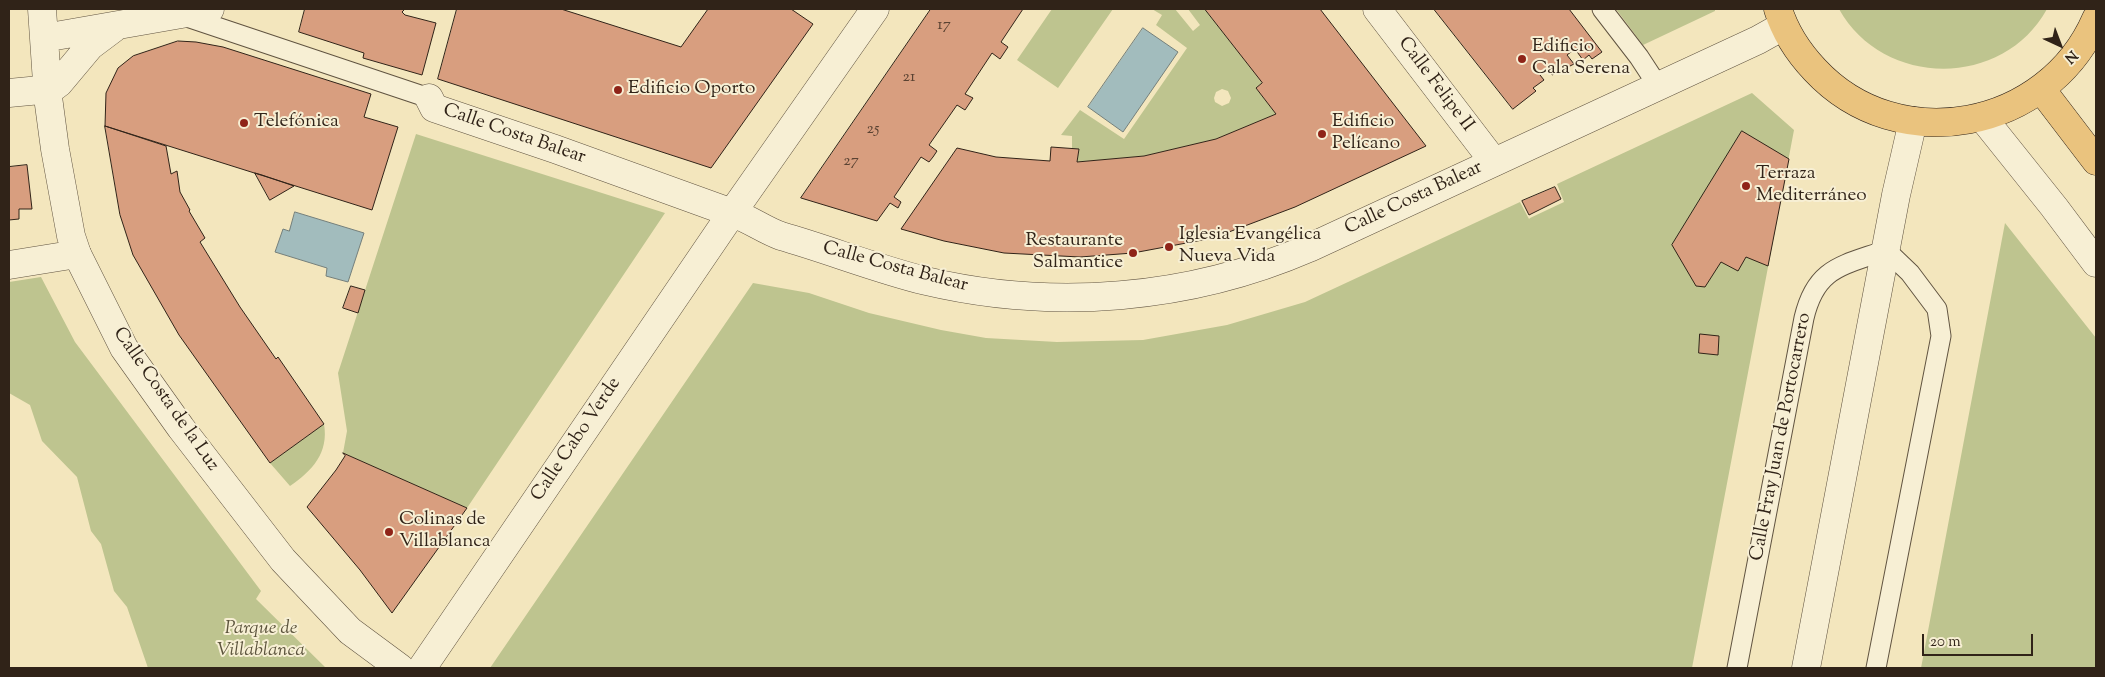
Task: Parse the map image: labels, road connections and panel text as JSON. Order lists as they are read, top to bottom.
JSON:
{
  "streets": {
    "street": [
      "Calle Felipe II",
      "Calle Costa Balear",
      "Calle Costa de la Luz",
      "Calle Cabo Verde"
    ],
    "lane": ["Calle Fray Juan de Portocarrero"]
  },
  "crossings": [
    ["Calle Felipe II", "Calle Costa Balear"],
    ["Calle Costa Balear", "Calle Cabo Verde"]
  ],
  "parks": ["Parque de Villablanca"],
  "places": [
    "Edificio Cala Serena",
    "Edificio Oporto",
    "Telefónica",
    "Edificio Pelícano",
    "Terraza Mediterráneo",
    "Iglesia Evangélica Nueva Vida",
    "Restaurante Salmantice",
    "Colinas de Villablanca"
  ],
  "house_numbers": [
    "17",
    "21",
    "25",
    "27"
  ],
  "scale_bar": "20 m",
  "north": "bottom right"
}
